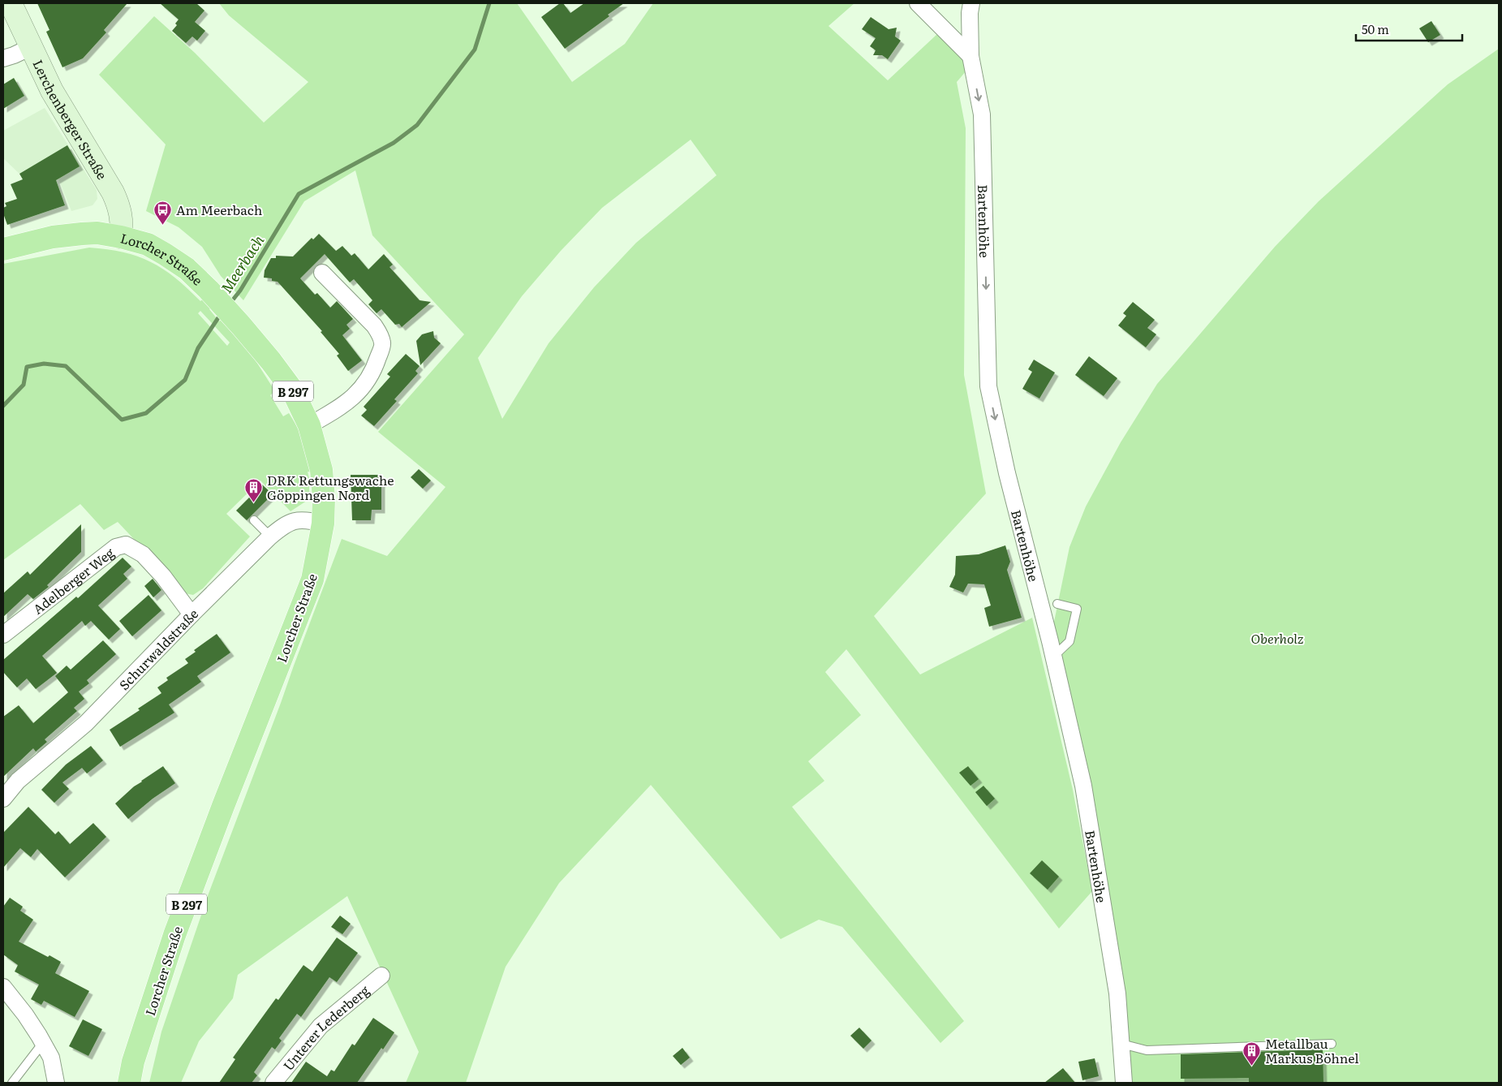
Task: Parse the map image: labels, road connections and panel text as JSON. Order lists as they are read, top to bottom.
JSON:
{
  "streets": {
    "main road": ["Lorcher Straße", "B 297"],
    "street": [
      "Lerchenberger Straße",
      "Bartenhöhe",
      "Adelberger Weg",
      "Schurwaldstraße",
      "Unterer Lederberg"
    ]
  },
  "crossings": [
    ["Lerchenberger Straße", "Lorcher Straße"],
    ["Lorcher Straße", "Schurwaldstraße"],
    ["Adelberger Weg", "Schurwaldstraße"]
  ],
  "one_way": ["Bartenhöhe"],
  "water": ["Meerbach"],
  "parks": ["Oberholz"],
  "places": {
    "bus stop": ["Am Meerbach"],
    "building": ["DRK Rettungswache Göppingen Nord", "Metallbau Markus Böhnel"]
  },
  "scale_bar": "50 m"
}
